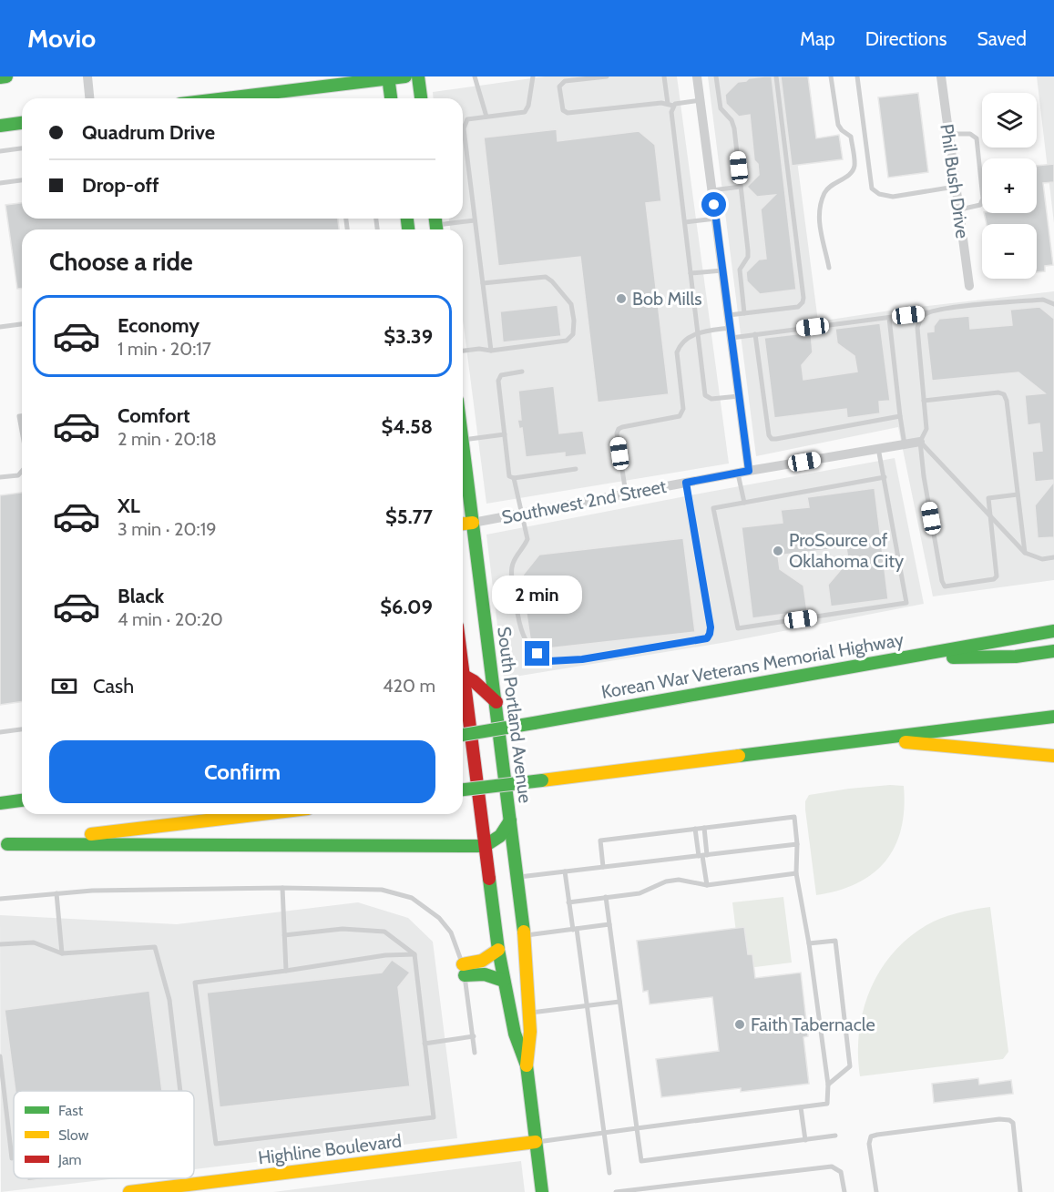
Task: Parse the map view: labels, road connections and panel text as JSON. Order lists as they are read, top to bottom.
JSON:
{
  "streets": {
    "main road": ["Korean War Veterans Memorial Highway", "South Portland Avenue", "Highline Boulevard"],
    "street": ["Phil Bush Drive", "Southwest 2nd Street"]
  },
  "crossings": [
    ["Southwest 2nd Street", "South Portland Avenue"],
    ["South Portland Avenue", "Highline Boulevard"]
  ],
  "places": ["Bob Mills", "ProSource of Oklahoma City", "Faith Tabernacle"],
  "legend": ["Fast", "Slow", "Jam"],
  "page": {
    "header": "Movio",
    "nav": ["Map", "Directions", "Saved"],
    "map_buttons": ["+", "−"],
    "banner": ["Quadrum Drive", "Drop-off"],
    "heading": "Choose a ride",
    "list": [
      {
        "name": "Economy",
        "note": "1 min · 20:17",
        "value": "$3.39"
      },
      {
        "name": "Comfort",
        "note": "2 min · 20:18",
        "value": "$4.58"
      },
      {
        "name": "XL",
        "note": "3 min · 20:19",
        "value": "$5.77"
      },
      {
        "name": "Black",
        "note": "4 min · 20:20",
        "value": "$6.09"
      }
    ],
    "bubble": "2 min",
    "pay": ["Cash", "420 m"],
    "buttons": "Confirm"
  }
}
